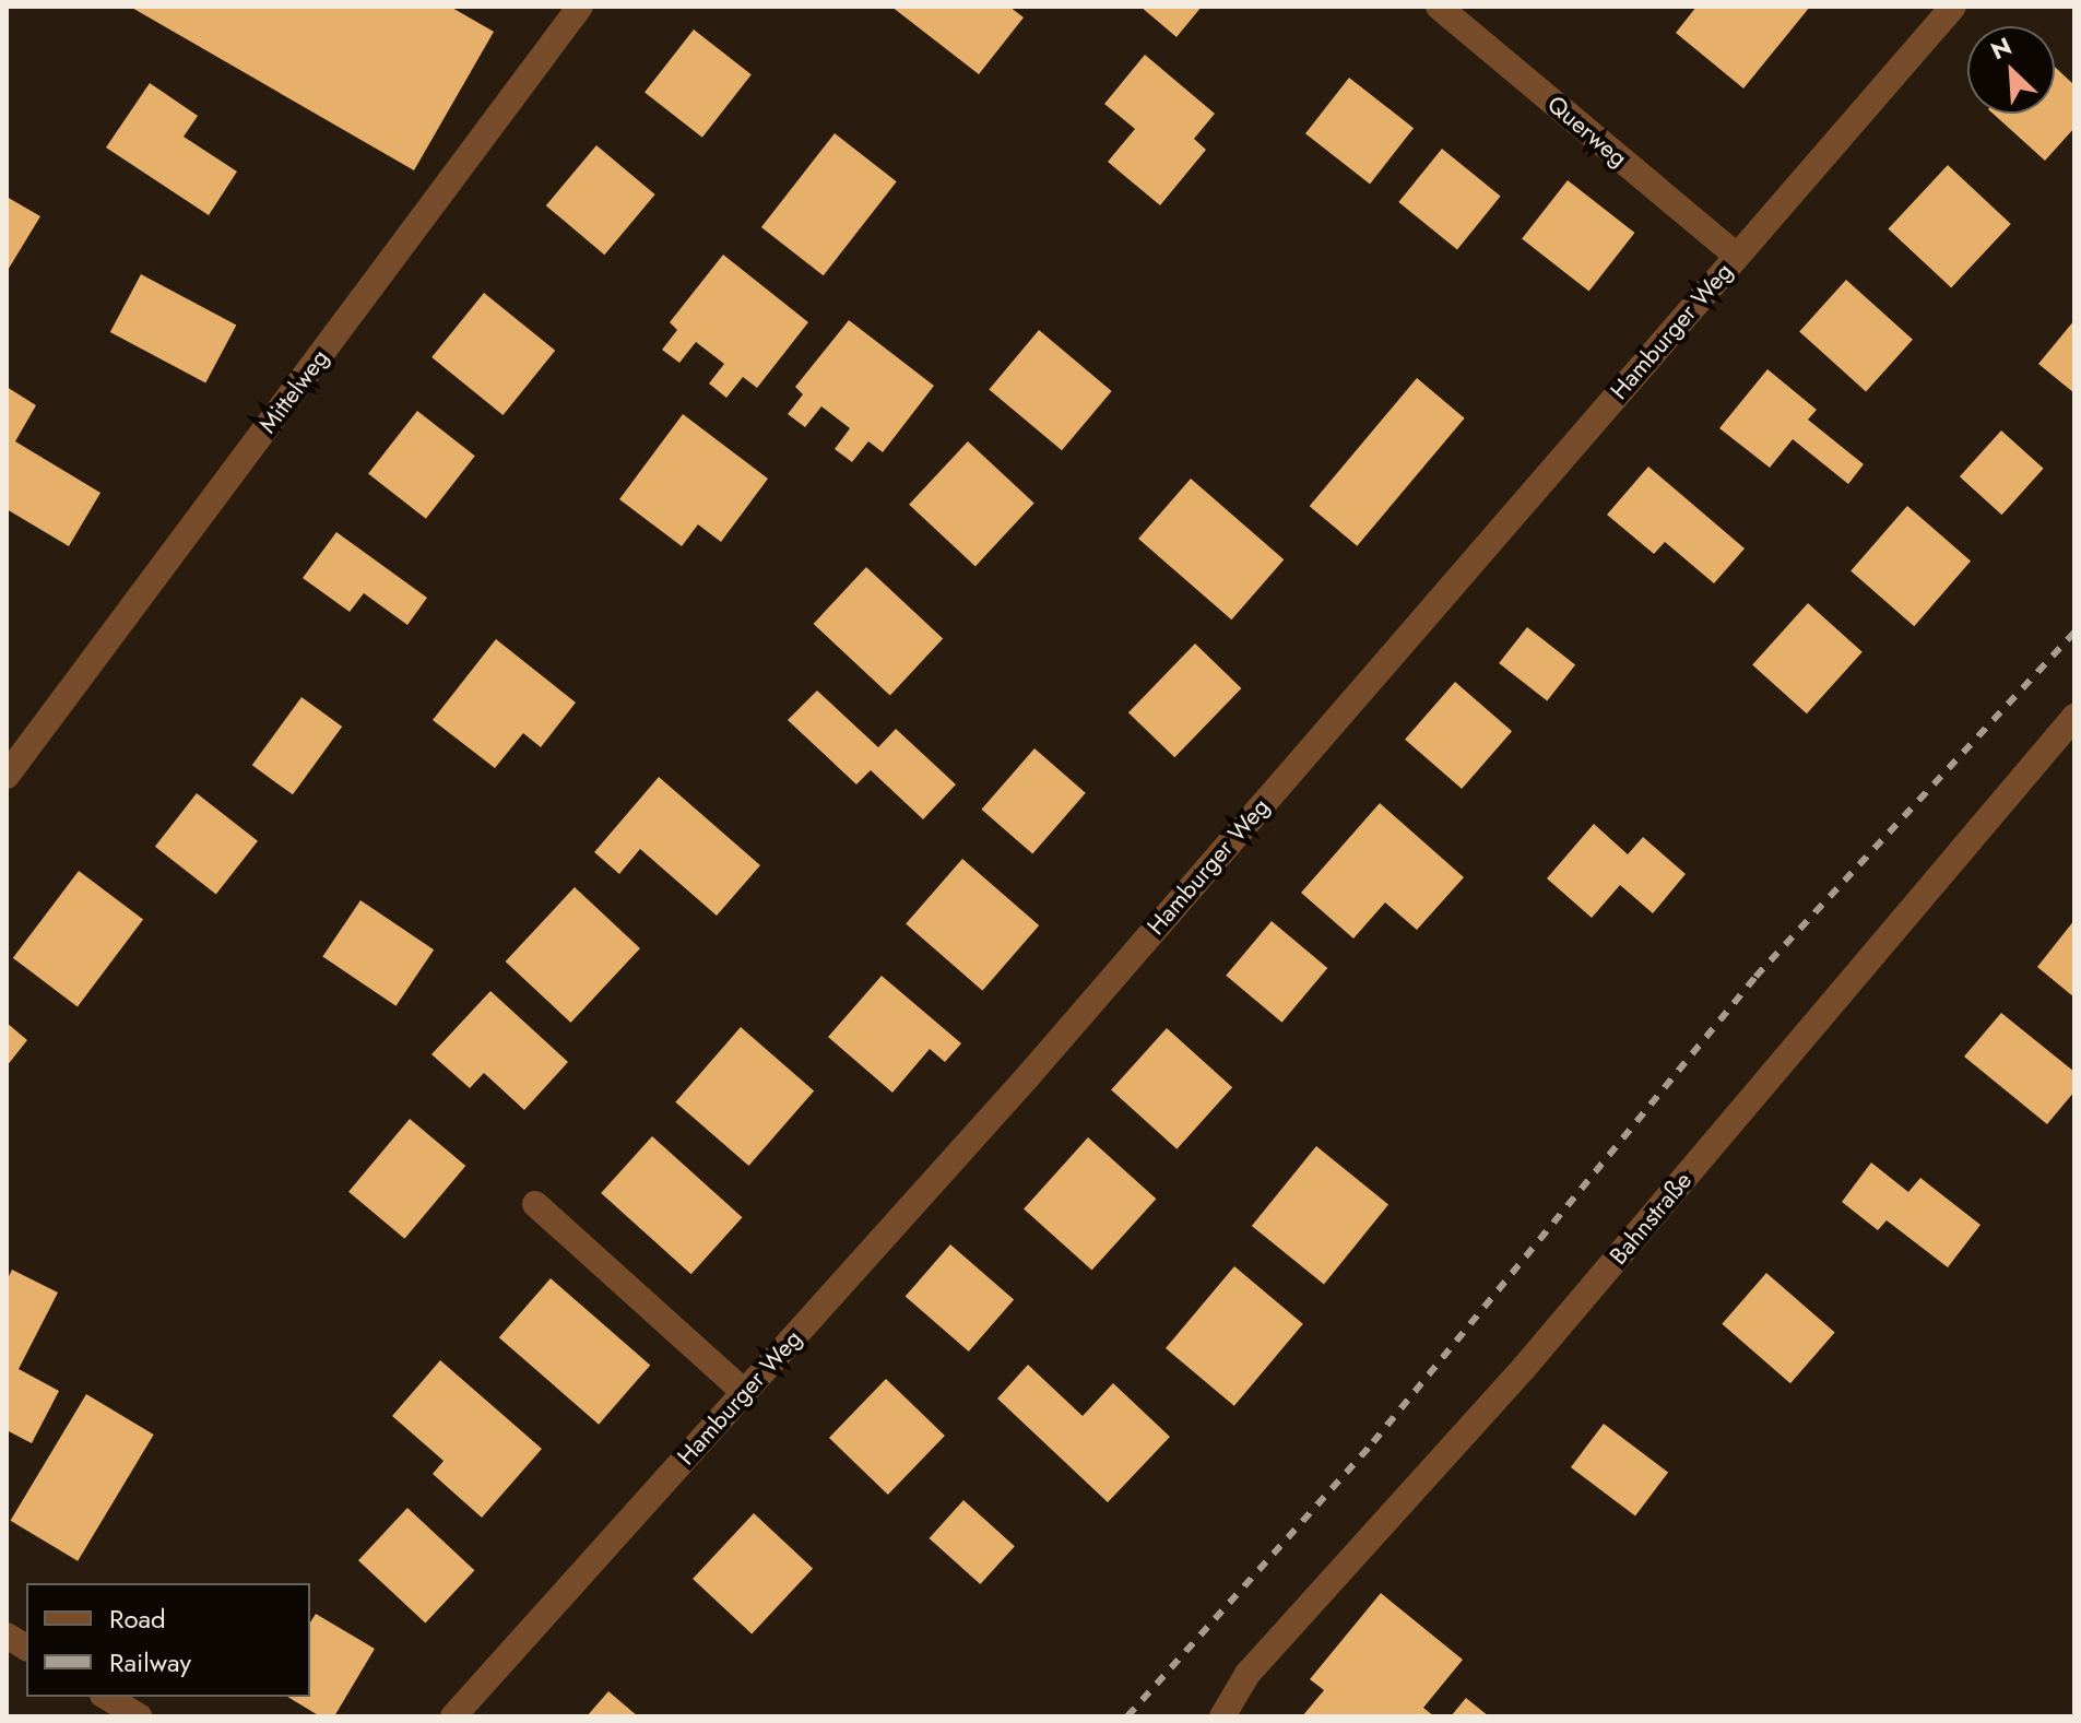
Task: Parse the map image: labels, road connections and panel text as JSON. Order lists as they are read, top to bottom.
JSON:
{
  "streets": {
    "street": [
      "Querweg",
      "Hamburger Weg",
      "Mittelweg",
      "Bahnstraße"
    ]
  },
  "crossings": [
    ["Querweg", "Hamburger Weg"]
  ],
  "legend": ["Road", "Railway"],
  "north": "top left"
}
